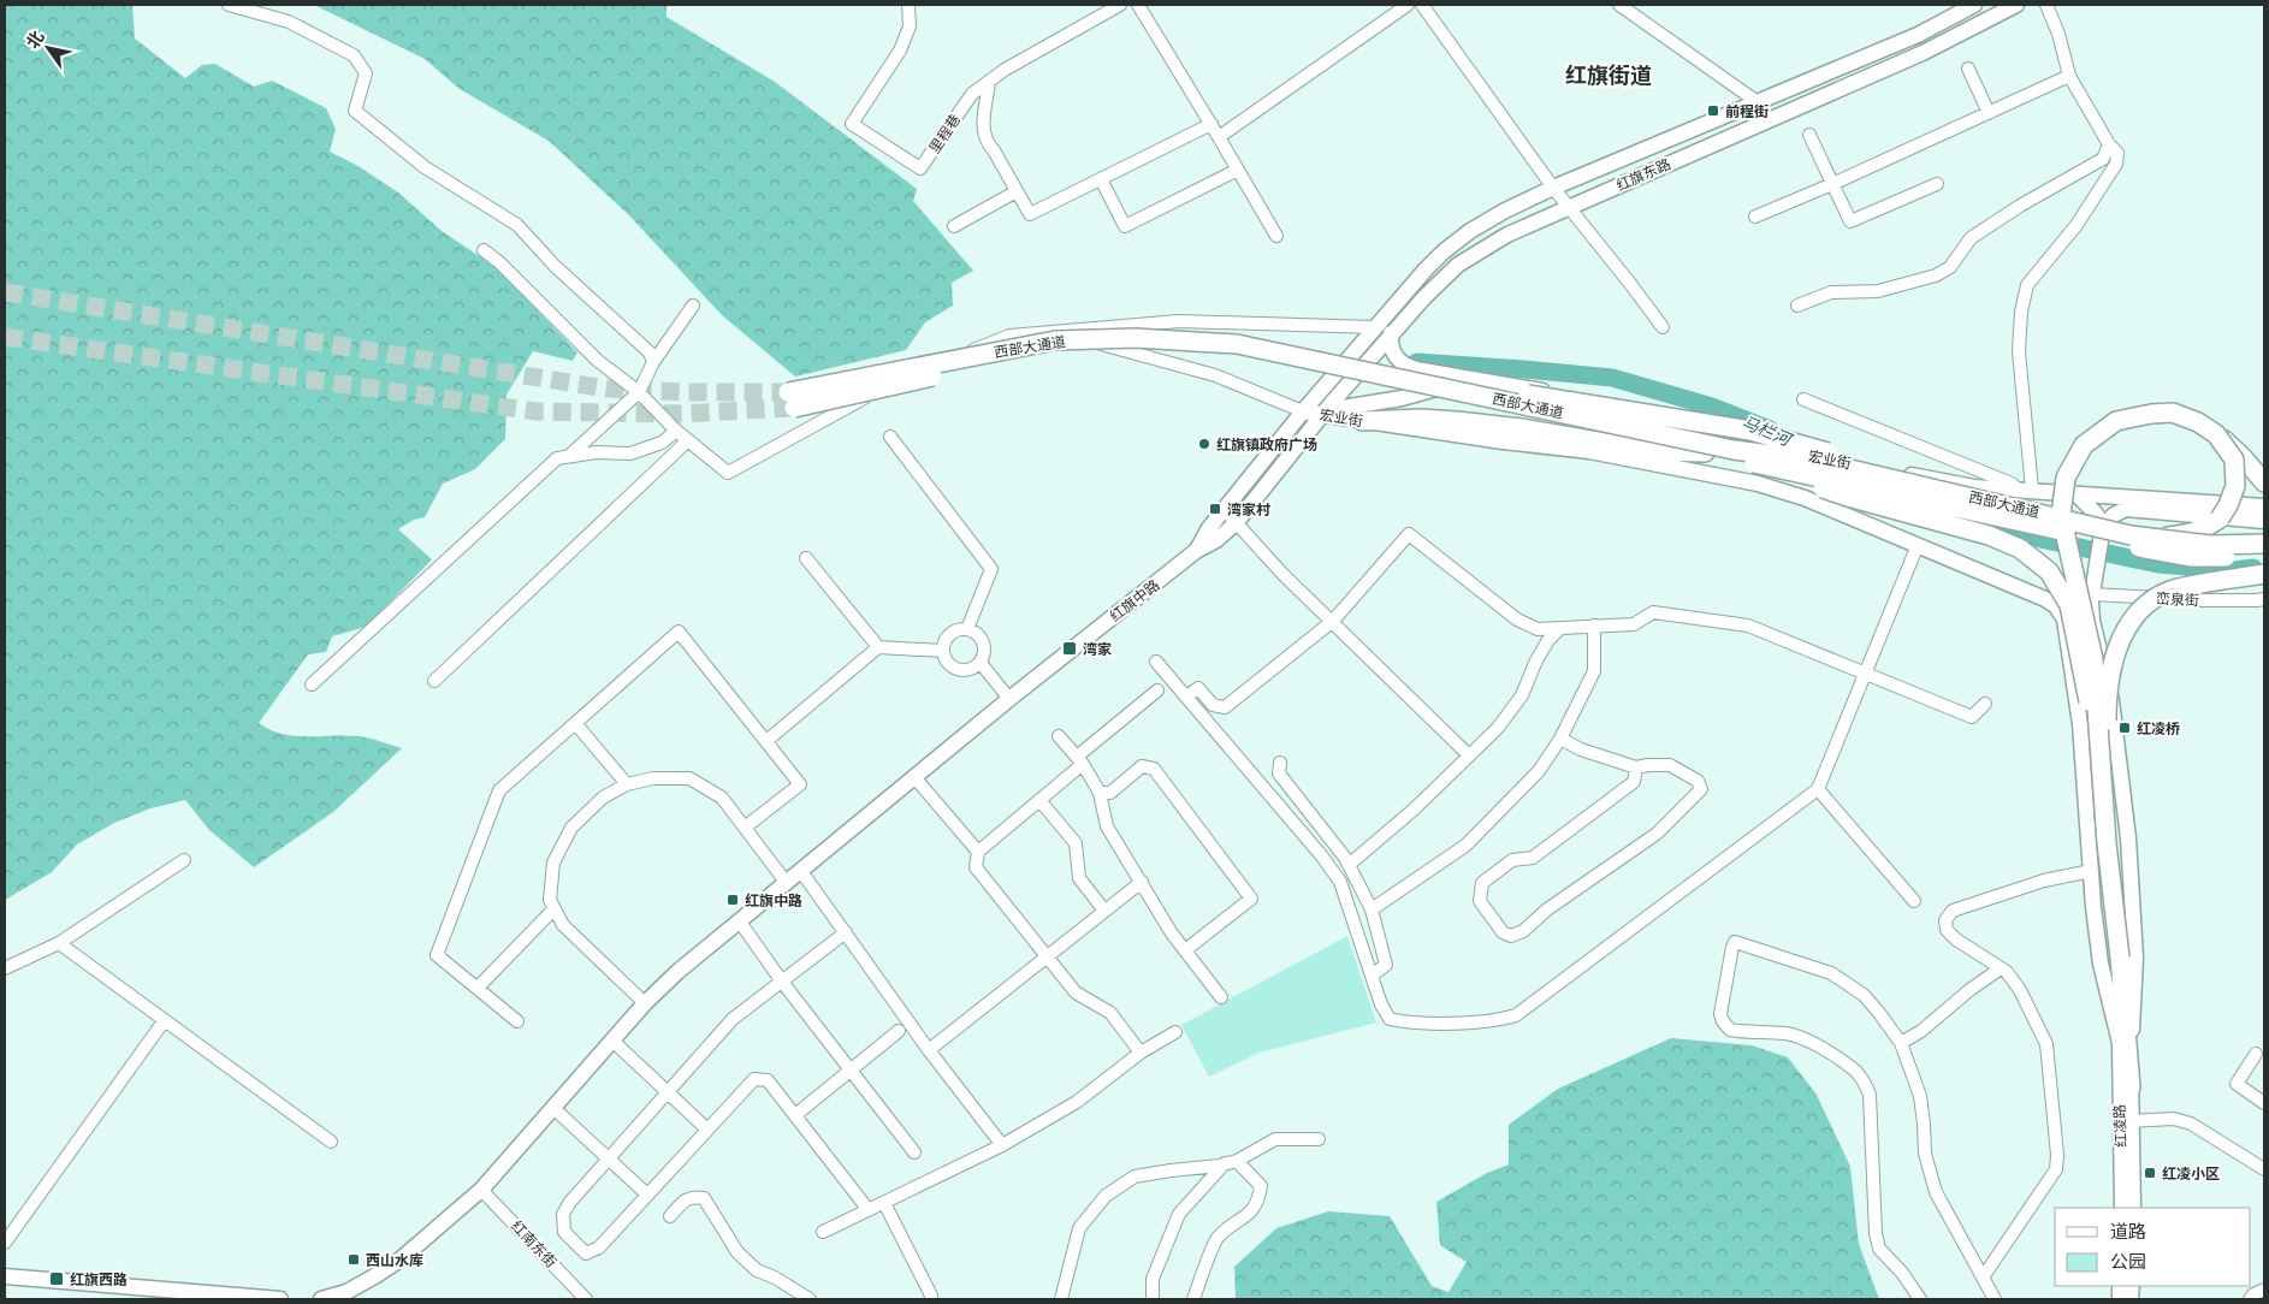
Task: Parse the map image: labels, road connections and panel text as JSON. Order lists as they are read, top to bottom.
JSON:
{
  "streets": {
    "highway": ["西部大通道"],
    "main road": [
      "红旗东路",
      "宏业街",
      "红旗中路",
      "红凌路"
    ],
    "street": ["里程巷", "峦泉街", "红南东街"]
  },
  "crossings": [
    ["红旗东路", "宏业街"],
    ["红旗东路", "红旗中路"],
    ["宏业街", "红旗中路"],
    ["宏业街", "红凌路"],
    ["峦泉街", "红凌路"],
    ["红旗中路", "红南东街"]
  ],
  "districts": ["红旗街道"],
  "water": ["马栏河"],
  "places": {
    "transit": [
      "前程街",
      "湾家村",
      "湾家",
      "红凌桥",
      "红旗中路",
      "红凌小区",
      "西山水库",
      "红旗西路"
    ],
    "other": ["红旗镇政府广场"]
  },
  "legend": ["道路", "公园"],
  "north": "top left"
}
